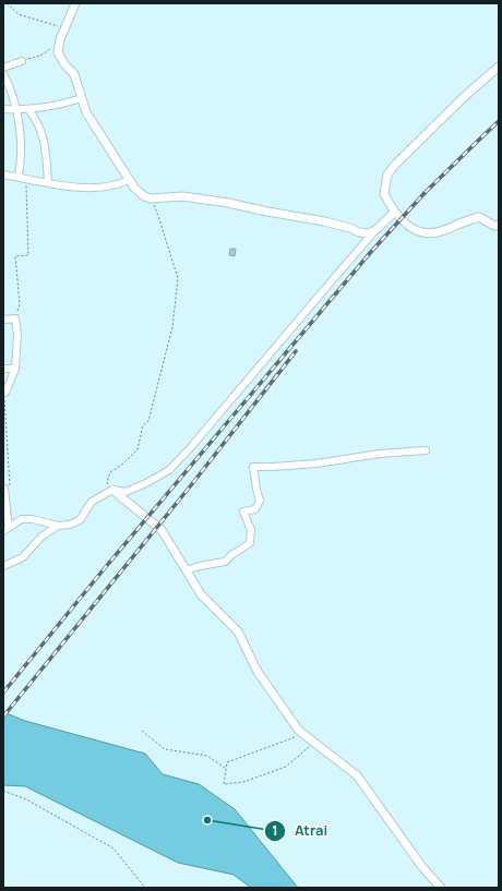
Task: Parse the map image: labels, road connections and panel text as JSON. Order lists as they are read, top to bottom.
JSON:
{
  "places": ["Atrai"]
}
